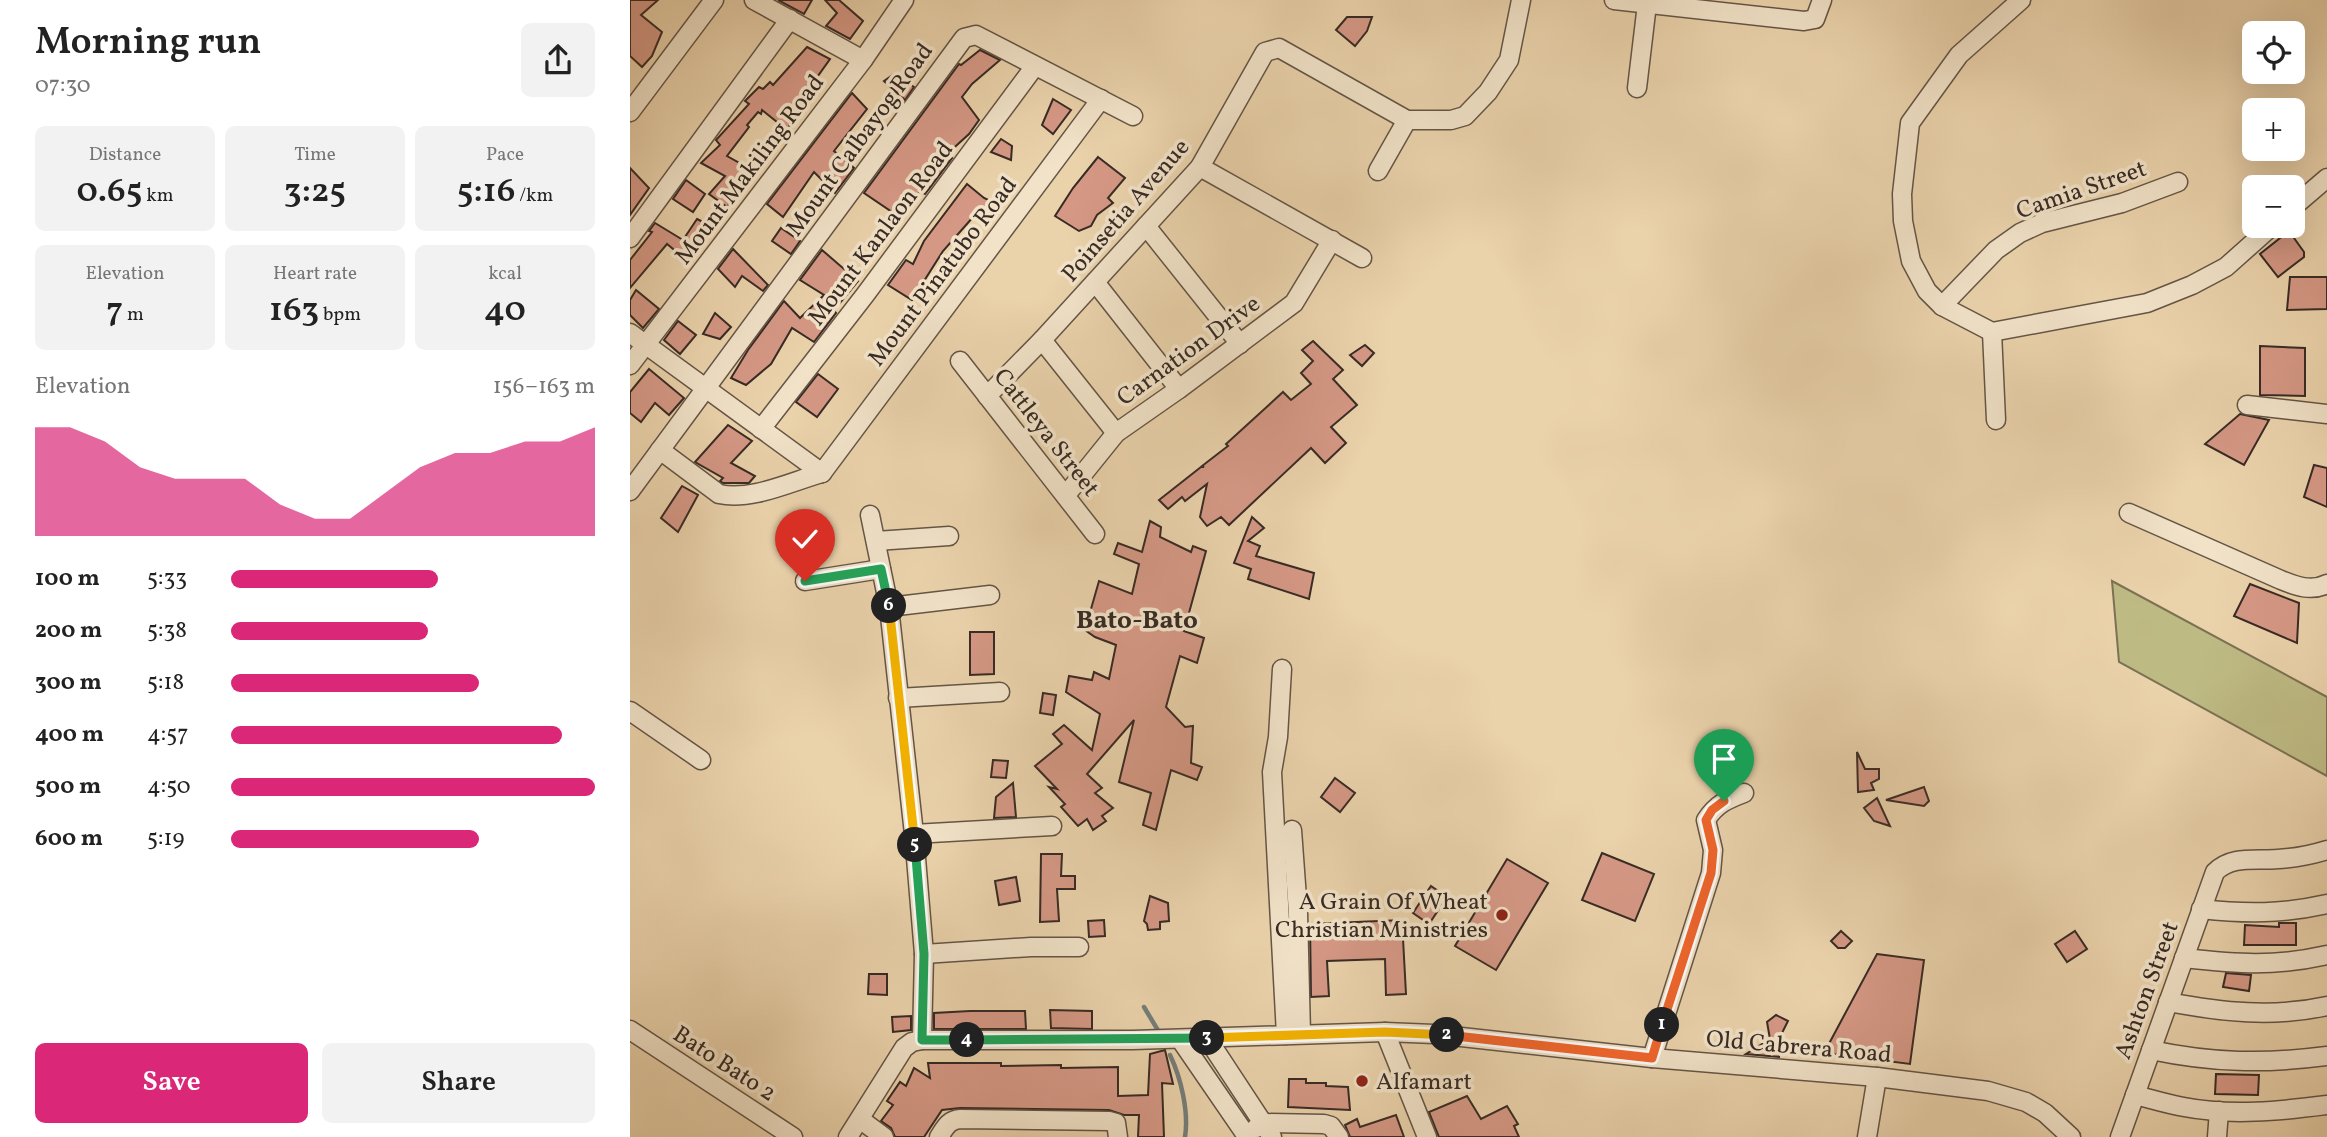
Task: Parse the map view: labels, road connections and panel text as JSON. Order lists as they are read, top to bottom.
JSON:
{
  "streets": {
    "street": [
      "Mount Calbayog Road",
      "Mount Makiling Road",
      "Camia Street",
      "Poinsetia Avenue",
      "Mount Kanlaon Road",
      "Mount Pinatubo Road",
      "Carnation Drive",
      "Cattleya Street",
      "Ashton Street",
      "Old Cabrera Road",
      "Bato Bato 2"
    ]
  },
  "crossings": [
    ["Mount Calbayog Road", "Mount Kanlaon Road"],
    ["Mount Calbayog Road", "Mount Pinatubo Road"],
    ["Poinsetia Avenue", "Cattleya Street"],
    ["Carnation Drive", "Cattleya Street"]
  ],
  "districts": ["Bato-Bato"],
  "places": ["A Grain Of Wheat Christian Ministries", "Alfamart"],
  "page": {
    "heading": ["Morning run", "07:30"],
    "map_buttons": ["+", "−"],
    "stats": [
      ["Distance", "0.65 km"],
      ["Time", "3:25"],
      ["Pace", "5:16 /km"],
      ["Elevation", "7 m"],
      ["Heart rate", "163 bpm"],
      ["kcal", "40"]
    ],
    "chart": ["Elevation", "156–163 m"],
    "list": [
      {
        "name": "100 m",
        "note": "5:33"
      },
      {
        "name": "200 m",
        "note": "5:38"
      },
      {
        "name": "300 m",
        "note": "5:18"
      },
      {
        "name": "400 m",
        "note": "4:57"
      },
      {
        "name": "500 m",
        "note": "4:50"
      },
      {
        "name": "600 m",
        "note": "5:19"
      }
    ],
    "pins": [
      "6",
      "5",
      "1",
      "2",
      "3",
      "4"
    ],
    "buttons": ["Save", "Share"]
  }
}
